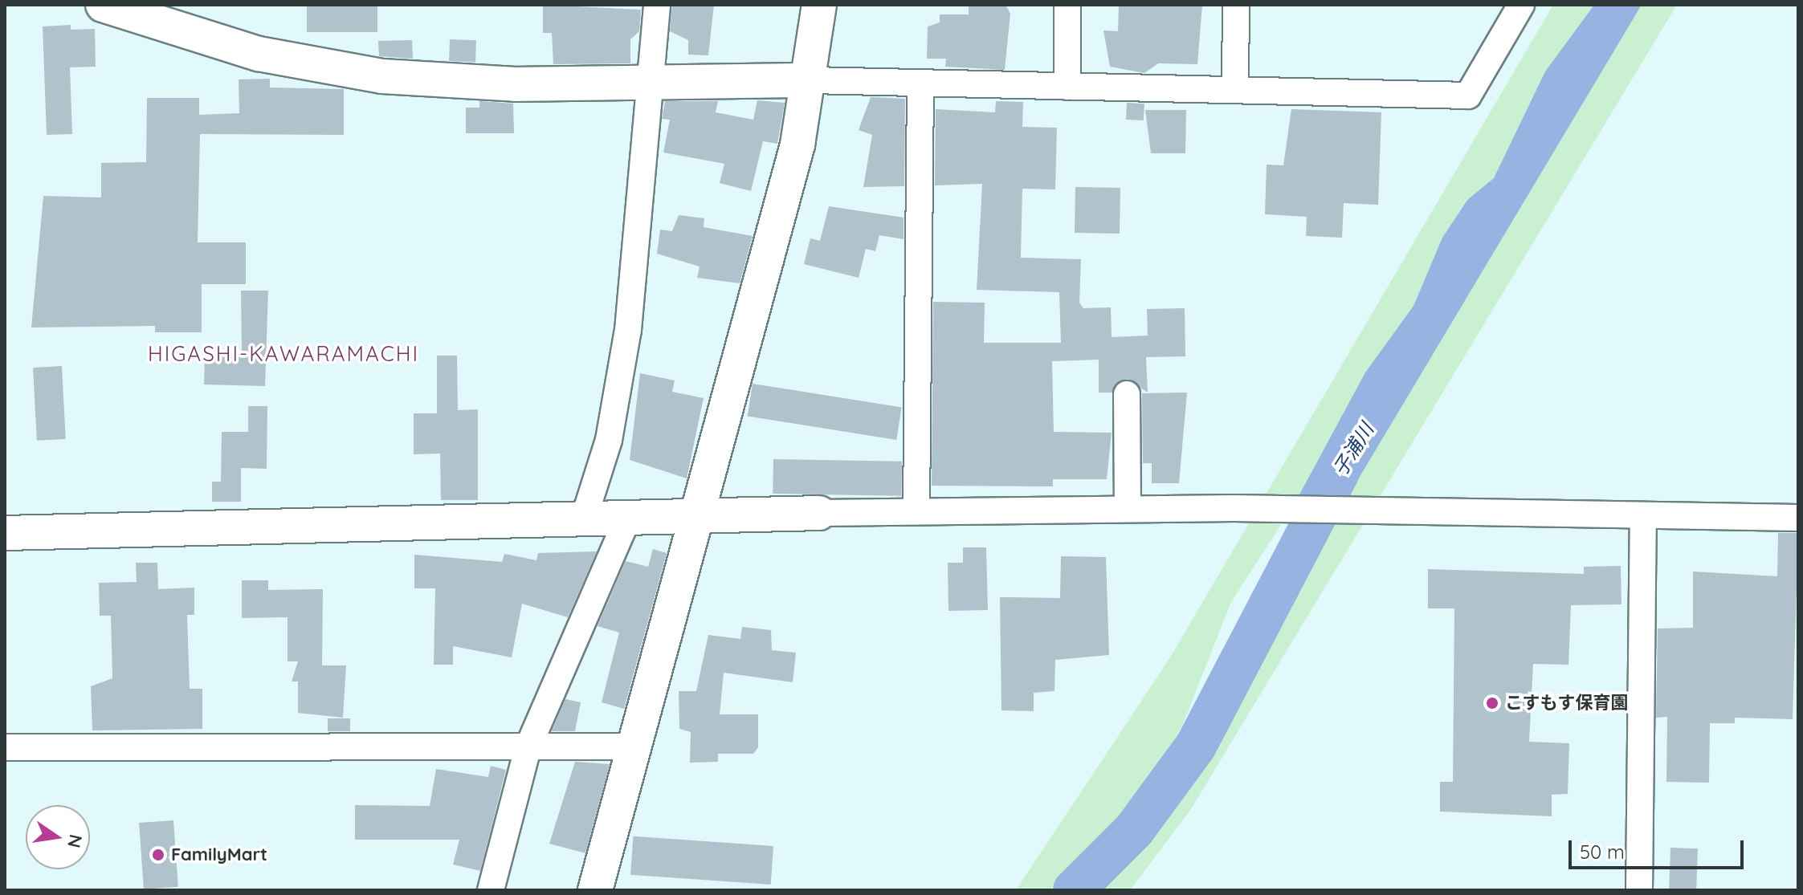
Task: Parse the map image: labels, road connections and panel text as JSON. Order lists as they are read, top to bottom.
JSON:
{
  "districts": ["HIGASHI-KAWARAMACHI"],
  "water": ["子浦川"],
  "places": ["こすもす保育園", "FamilyMart"],
  "scale_bar": "50 m",
  "north": "right"
}
